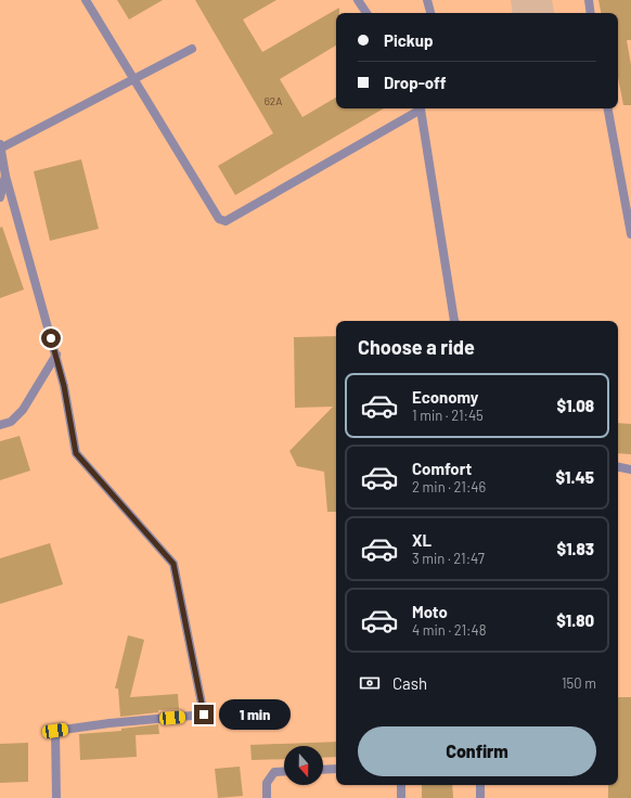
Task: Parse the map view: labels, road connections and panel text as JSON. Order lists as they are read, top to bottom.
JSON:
{
  "house_numbers": ["62A"],
  "north": "bottom",
  "page": {
    "banner": ["Pickup", "Drop-off"],
    "heading": "Choose a ride",
    "list": [
      {
        "name": "Economy",
        "note": "1 min · 21:45",
        "value": "$1.08"
      },
      {
        "name": "Comfort",
        "note": "2 min · 21:46",
        "value": "$1.45"
      },
      {
        "name": "XL",
        "note": "3 min · 21:47",
        "value": "$1.83"
      },
      {
        "name": "Moto",
        "note": "4 min · 21:48",
        "value": "$1.80"
      }
    ],
    "pay": ["Cash", "150 m"],
    "bubble": "1 min",
    "buttons": "Confirm"
  }
}
